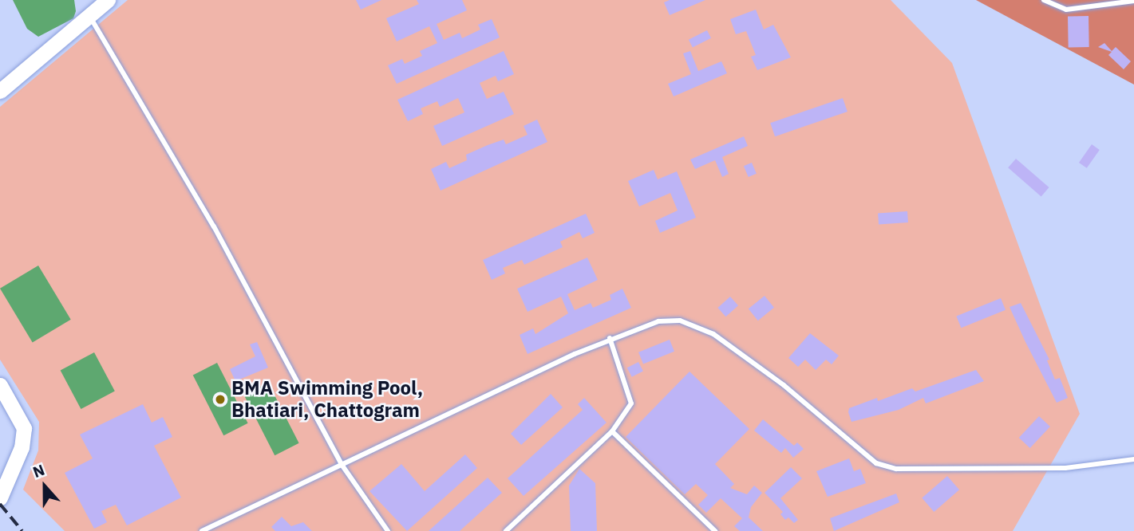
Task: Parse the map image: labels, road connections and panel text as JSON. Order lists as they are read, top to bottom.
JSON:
{
  "places": ["BMA Swimming Pool, Bhatiari, Chattogram"],
  "north": "top"
}
